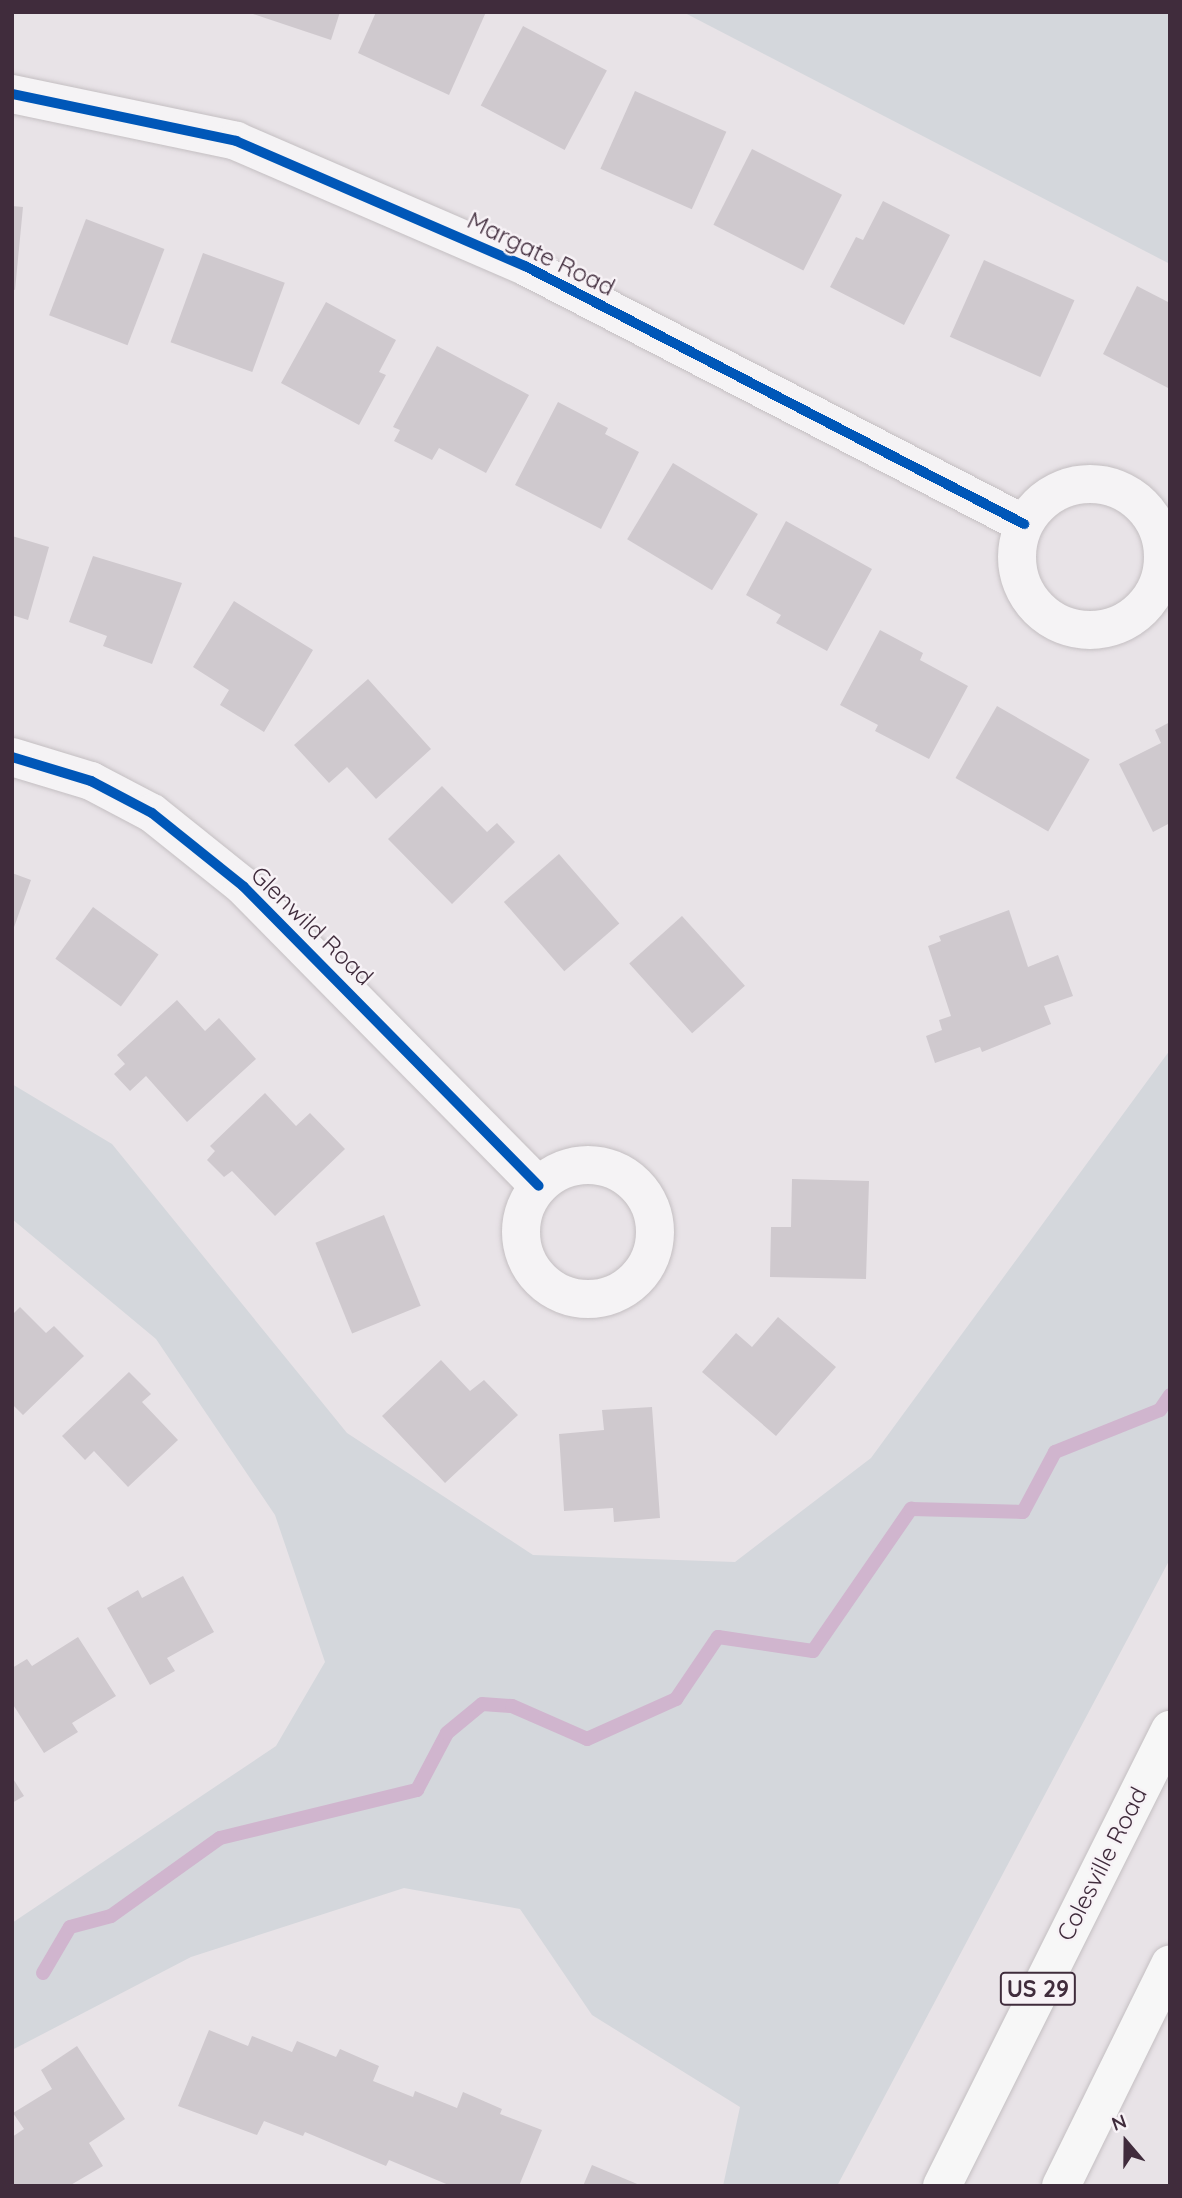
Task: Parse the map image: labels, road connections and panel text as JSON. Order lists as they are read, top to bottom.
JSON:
{
  "streets": {
    "highway": ["Colesville Road", "US 29"],
    "street": ["Margate Road", "Glenwild Road"]
  },
  "north": "top"
}
